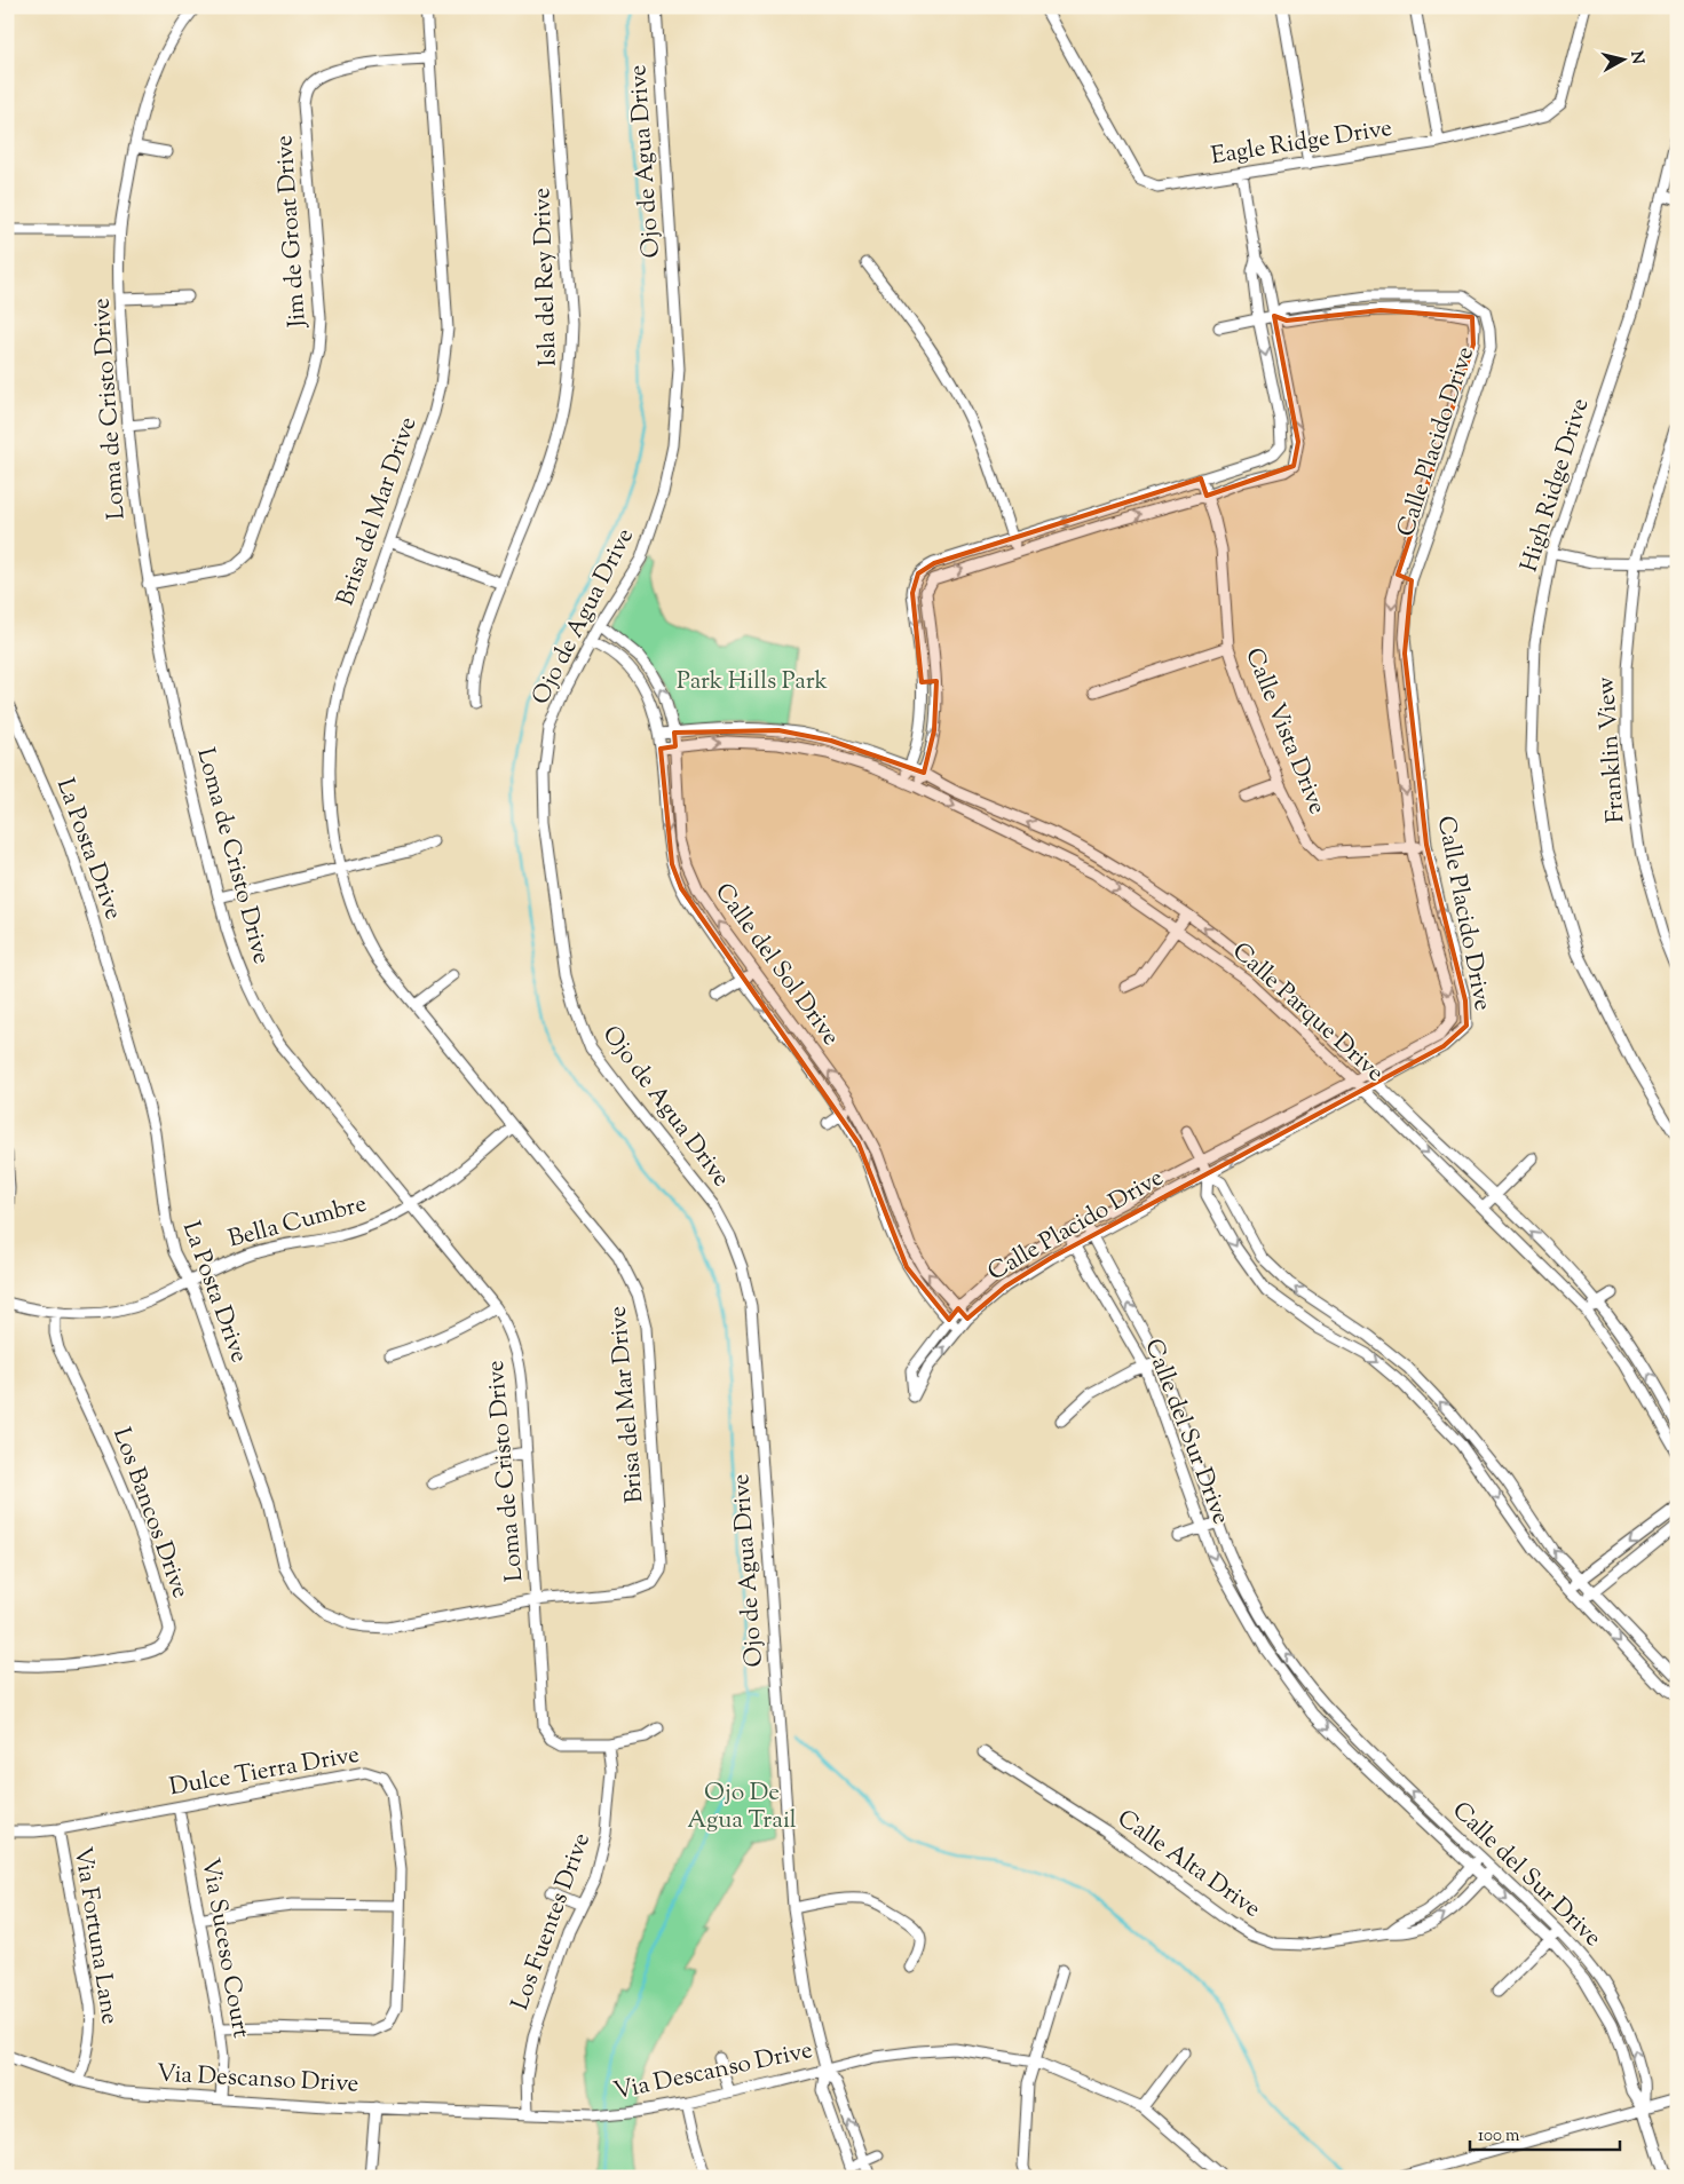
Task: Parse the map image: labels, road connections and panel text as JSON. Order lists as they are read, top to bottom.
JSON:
{
  "streets": {
    "street": [
      "Eagle Ridge Drive",
      "Ojo de Agua Drive",
      "Jim de Groat Drive",
      "Isla del Rey Drive",
      "Loma de Cristo Drive",
      "Calle Placido Drive",
      "High Ridge Drive",
      "Brisa del Mar Drive",
      "Calle Vista Drive",
      "Franklin View",
      "La Posta Drive",
      "Calle del Sol Drive",
      "Calle Parque Drive",
      "Bella Cumbre",
      "Calle del Sur Drive",
      "Los Bancos Drive",
      "Dulce Tierra Drive",
      "Calle Alta Drive",
      "Los Fuentes Drive",
      "Via Fortuna Lane",
      "Via Suceso Court",
      "Via Descanso Drive"
    ]
  },
  "crossings": [
    ["Ojo de Agua Drive", "Calle del Sol Drive"],
    ["Ojo de Agua Drive", "Via Descanso Drive"],
    ["Jim de Groat Drive", "Loma de Cristo Drive"],
    ["Jim de Groat Drive", "Brisa del Mar Drive"],
    ["Loma de Cristo Drive", "Brisa del Mar Drive"],
    ["Loma de Cristo Drive", "La Posta Drive"],
    ["Loma de Cristo Drive", "Bella Cumbre"],
    ["Loma de Cristo Drive", "Los Fuentes Drive"],
    ["Calle Placido Drive", "Calle Vista Drive"],
    ["Calle Placido Drive", "Calle del Sol Drive"],
    ["Calle Placido Drive", "Calle Parque Drive"],
    ["Calle Placido Drive", "Calle del Sur Drive"],
    ["Brisa del Mar Drive", "La Posta Drive"],
    ["Brisa del Mar Drive", "Bella Cumbre"],
    ["La Posta Drive", "Bella Cumbre"],
    ["Calle del Sol Drive", "Calle Parque Drive"],
    ["Bella Cumbre", "Los Bancos Drive"],
    ["Calle del Sur Drive", "Calle Alta Drive"],
    ["Dulce Tierra Drive", "Via Fortuna Lane"],
    ["Dulce Tierra Drive", "Via Suceso Court"],
    ["Los Fuentes Drive", "Via Descanso Drive"],
    ["Via Fortuna Lane", "Via Descanso Drive"],
    ["Via Suceso Court", "Via Descanso Drive"]
  ],
  "parks": ["Park Hills Park", "Ojo De Agua Trail"],
  "scale_bar": "100 m",
  "north": "right"
}
